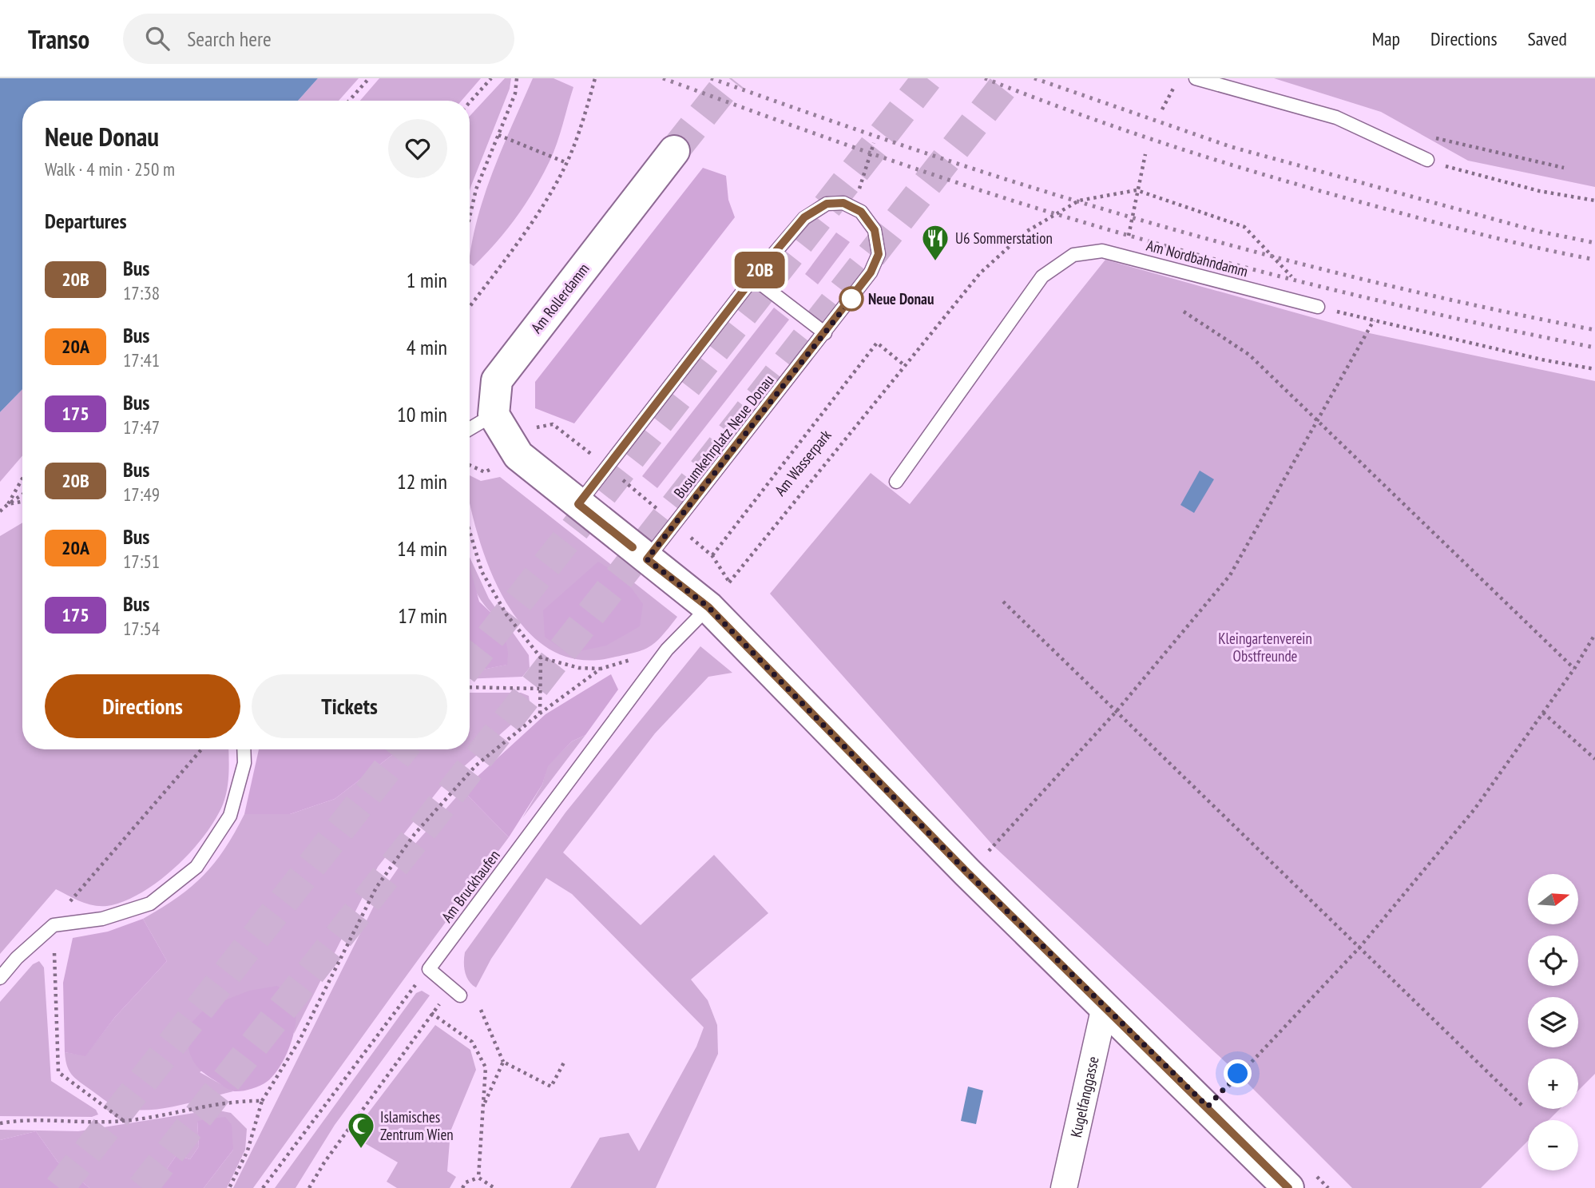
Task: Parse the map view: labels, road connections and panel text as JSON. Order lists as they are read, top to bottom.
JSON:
{
  "streets": {
    "street": ["Am Rollerdamm", "Kugelfanggasse"],
    "lane": ["Am Nordbahndamm", "Busumkehrplatz Neue Donau", "Am Bruckhaufen"],
    "path": ["Am Wasserpark"]
  },
  "parks": ["Kleingartenverein Obstfreunde"],
  "places": {
    "restaurant": ["U6 Sommerstation"],
    "other": ["Neue Donau"],
    "mosque": ["Islamisches Zentrum Wien"]
  },
  "lines": ["bus line 20B"],
  "north": "right",
  "page": {
    "header": "Transo",
    "search": "Search here",
    "nav": ["Map", "Directions", "Saved"],
    "on_map": "20B",
    "heading": [
      ["Neue Donau", "Walk · 4 min · 250 m"],
      "Departures"
    ],
    "list": [
      {
        "mark": "20B",
        "name": "Bus",
        "note": "17:38",
        "value": "1 min"
      },
      {
        "mark": "20A",
        "name": "Bus",
        "note": "17:41",
        "value": "4 min"
      },
      {
        "mark": "175",
        "name": "Bus",
        "note": "17:47",
        "value": "10 min"
      },
      {
        "mark": "20B",
        "name": "Bus",
        "note": "17:49",
        "value": "12 min"
      },
      {
        "mark": "20A",
        "name": "Bus",
        "note": "17:51",
        "value": "14 min"
      },
      {
        "mark": "175",
        "name": "Bus",
        "note": "17:54",
        "value": "17 min"
      }
    ],
    "buttons": ["Directions", "Tickets"],
    "map_buttons": ["+", "−"]
  }
}
